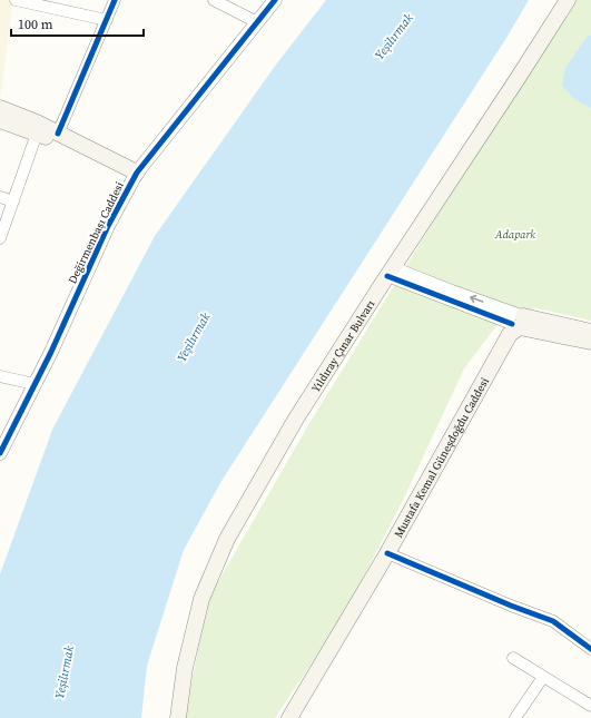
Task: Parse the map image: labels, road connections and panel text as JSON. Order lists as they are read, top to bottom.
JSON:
{
  "streets": {
    "main road": ["Yıldıray Çınar Bulvarı", "Mustafa Kemal Güneşdoğdu Caddesi"],
    "street": ["Değirmenbaşı Caddesi"]
  },
  "water": ["Yeşilırmak"],
  "parks": ["Adapark"],
  "scale_bar": "100 m"
}
